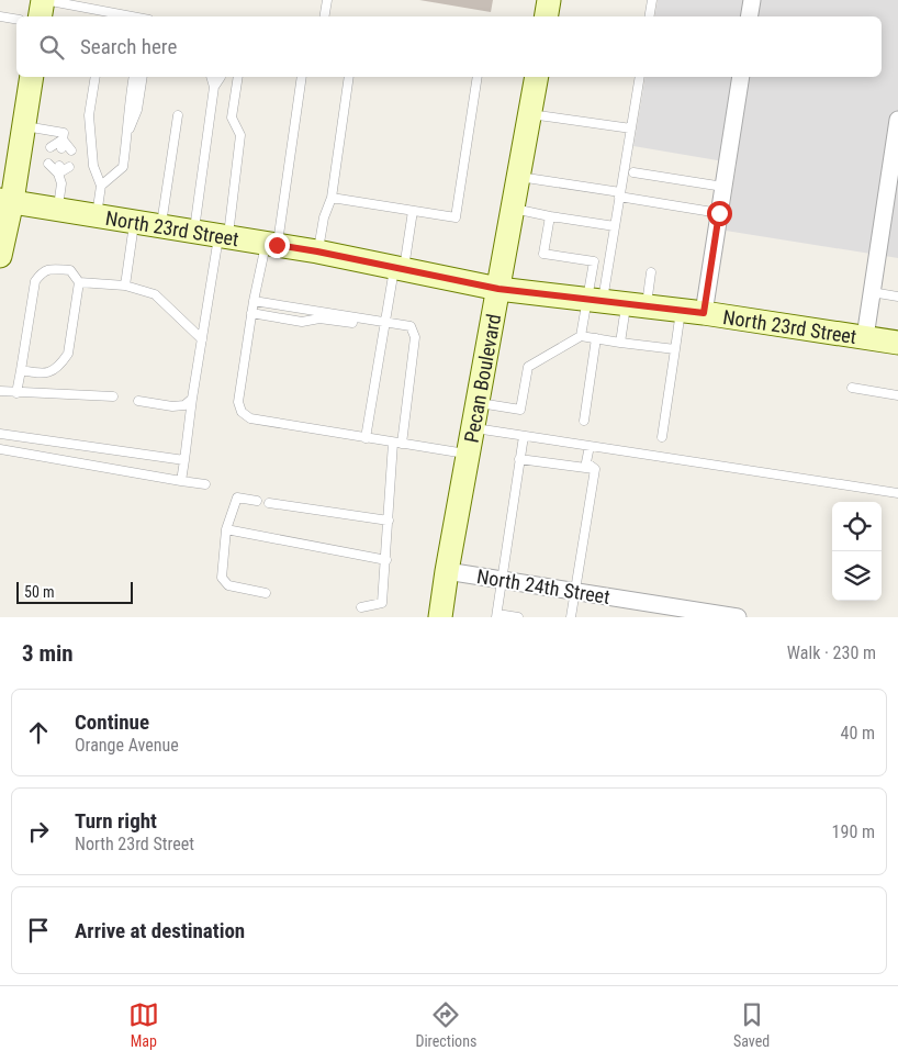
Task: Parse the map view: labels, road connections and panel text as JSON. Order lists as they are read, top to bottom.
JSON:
{
  "streets": {
    "main road": ["North 23rd Street", "Pecan Boulevard"],
    "street": ["North 24th Street"]
  },
  "crossings": [
    ["North 23rd Street", "Pecan Boulevard"],
    ["Pecan Boulevard", "North 24th Street"]
  ],
  "scale_bar": "50 m",
  "page": {
    "search": "Search here",
    "scale": "50 m",
    "heading": ["3 min", "Walk · 230 m"],
    "list": [
      ["Continue", "Orange Avenue", "40 m"],
      ["Turn right", "North 23rd Street", "190 m"],
      "Arrive at destination"
    ],
    "nav": ["Map", "Directions", "Saved"]
  }
}
